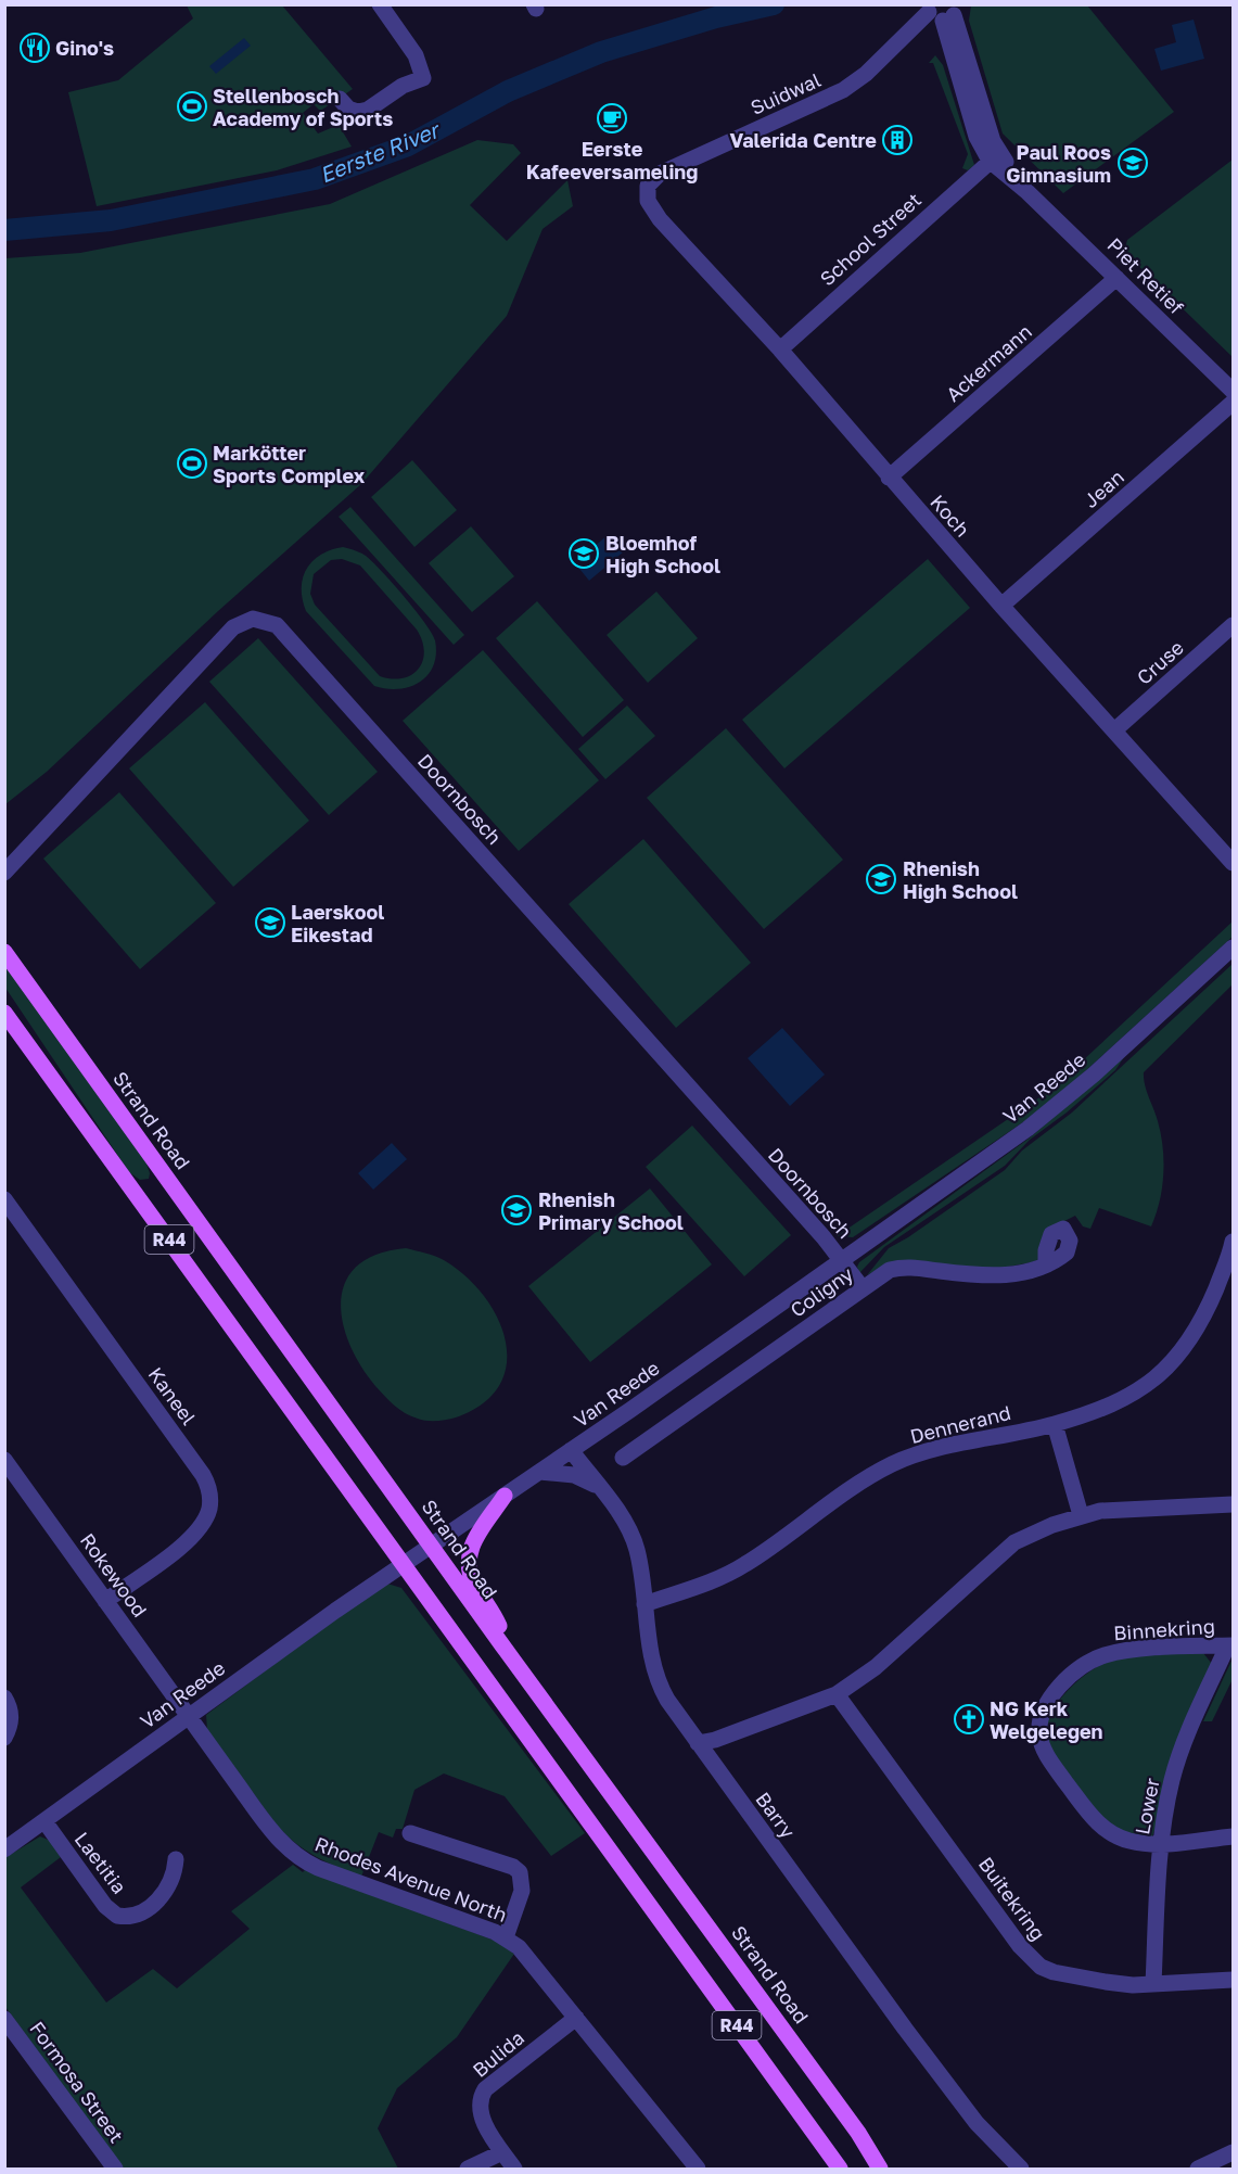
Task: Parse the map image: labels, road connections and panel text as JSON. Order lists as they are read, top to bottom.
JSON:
{
  "streets": {
    "main road": ["Strand Road", "R44"],
    "street": [
      "Suidwal",
      "School Street",
      "Piet Retief",
      "Ackermann",
      "Jean",
      "Koch",
      "Cruse",
      "Doornbosch",
      "Van Reede",
      "Coligny",
      "Kaneel",
      "Dennerand",
      "Rokewood",
      "Binnekring",
      "Lower",
      "Barry",
      "Laetitia",
      "Rhodes Avenue North",
      "Buitekring",
      "Bulida",
      "Formosa Street"
    ]
  },
  "crossings": [
    ["Suidwal", "Piet Retief"],
    ["Suidwal", "Koch"],
    ["School Street", "Piet Retief"],
    ["School Street", "Koch"],
    ["Piet Retief", "Ackermann"],
    ["Ackermann", "Koch"],
    ["Jean", "Koch"],
    ["Koch", "Cruse"],
    ["Doornbosch", "Van Reede"],
    ["Doornbosch", "Coligny"],
    ["Van Reede", "Strand Road"],
    ["Van Reede", "R44"],
    ["Van Reede", "Rokewood"],
    ["Van Reede", "Barry"],
    ["Van Reede", "Laetitia"],
    ["Van Reede", "Rhodes Avenue North"],
    ["Kaneel", "Rokewood"],
    ["Dennerand", "Barry"],
    ["Rokewood", "Rhodes Avenue North"],
    ["Binnekring", "Lower"],
    ["Lower", "Buitekring"],
    ["Rhodes Avenue North", "Bulida"]
  ],
  "water": ["Eerste River"],
  "places": {
    "restaurant": ["Gino's"],
    "sports": ["Stellenbosch Academy of Sports", "Markötter Sports Complex"],
    "cafe": ["Eerste Kafeeversameling"],
    "building": ["Valerida Centre"],
    "school or university": [
      "Paul Roos Gimnasium",
      "Bloemhof High School",
      "Rhenish High School",
      "Laerskool Eikestad",
      "Rhenish Primary School"
    ],
    "church": ["NG Kerk Welgelegen"]
  }
}
